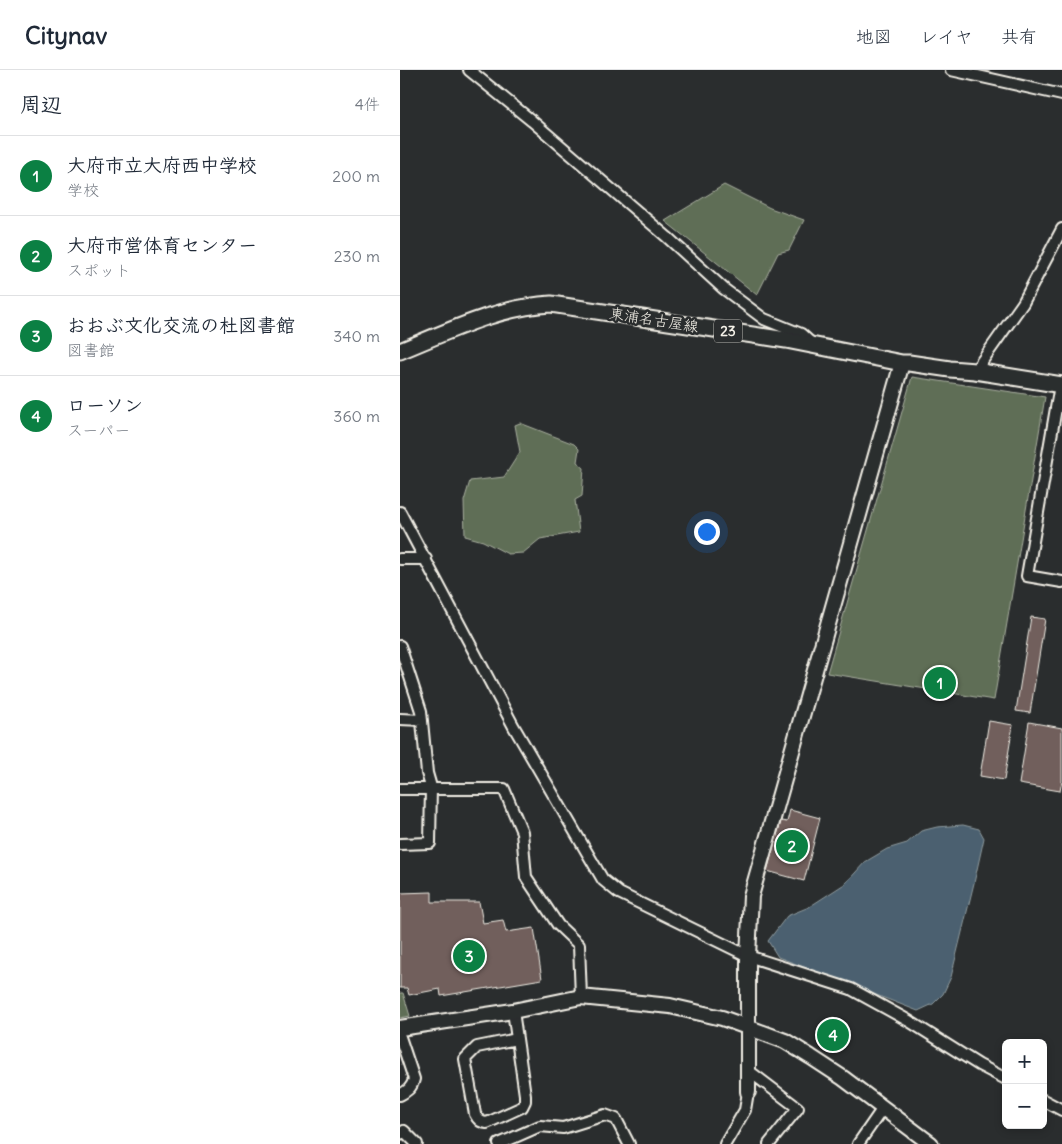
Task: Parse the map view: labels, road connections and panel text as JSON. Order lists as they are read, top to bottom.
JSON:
{
  "streets": {
    "main road": ["東浦名古屋線", "23"]
  },
  "page": {
    "header": "Citynav",
    "nav": ["地図", "レイヤ", "共有"],
    "heading": ["周辺", "4件"],
    "list": [
      {
        "mark": "1",
        "name": "大府市立大府西中学校",
        "note": "学校",
        "value": "200 m"
      },
      {
        "mark": "2",
        "name": "大府市営体育センター",
        "note": "スポット",
        "value": "230 m"
      },
      {
        "mark": "3",
        "name": "おおぶ文化交流の杜図書館",
        "note": "図書館",
        "value": "340 m"
      },
      {
        "mark": "4",
        "name": "ローソン",
        "note": "スーパー",
        "value": "360 m"
      }
    ],
    "pins": [
      "1",
      "2",
      "3",
      "4"
    ],
    "map_buttons": ["+", "−"]
  }
}
